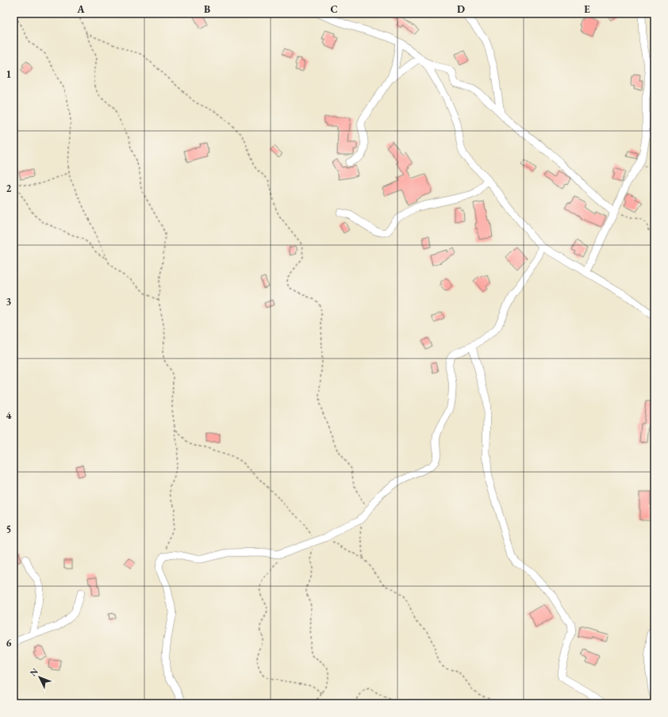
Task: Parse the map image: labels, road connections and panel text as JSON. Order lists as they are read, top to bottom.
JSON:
{
  "north": "top left",
  "grid": {
    "columns": [
      "A",
      "B",
      "C",
      "D",
      "E"
    ],
    "rows": [
      "1",
      "2",
      "3",
      "4",
      "5",
      "6"
    ]
  }
}
